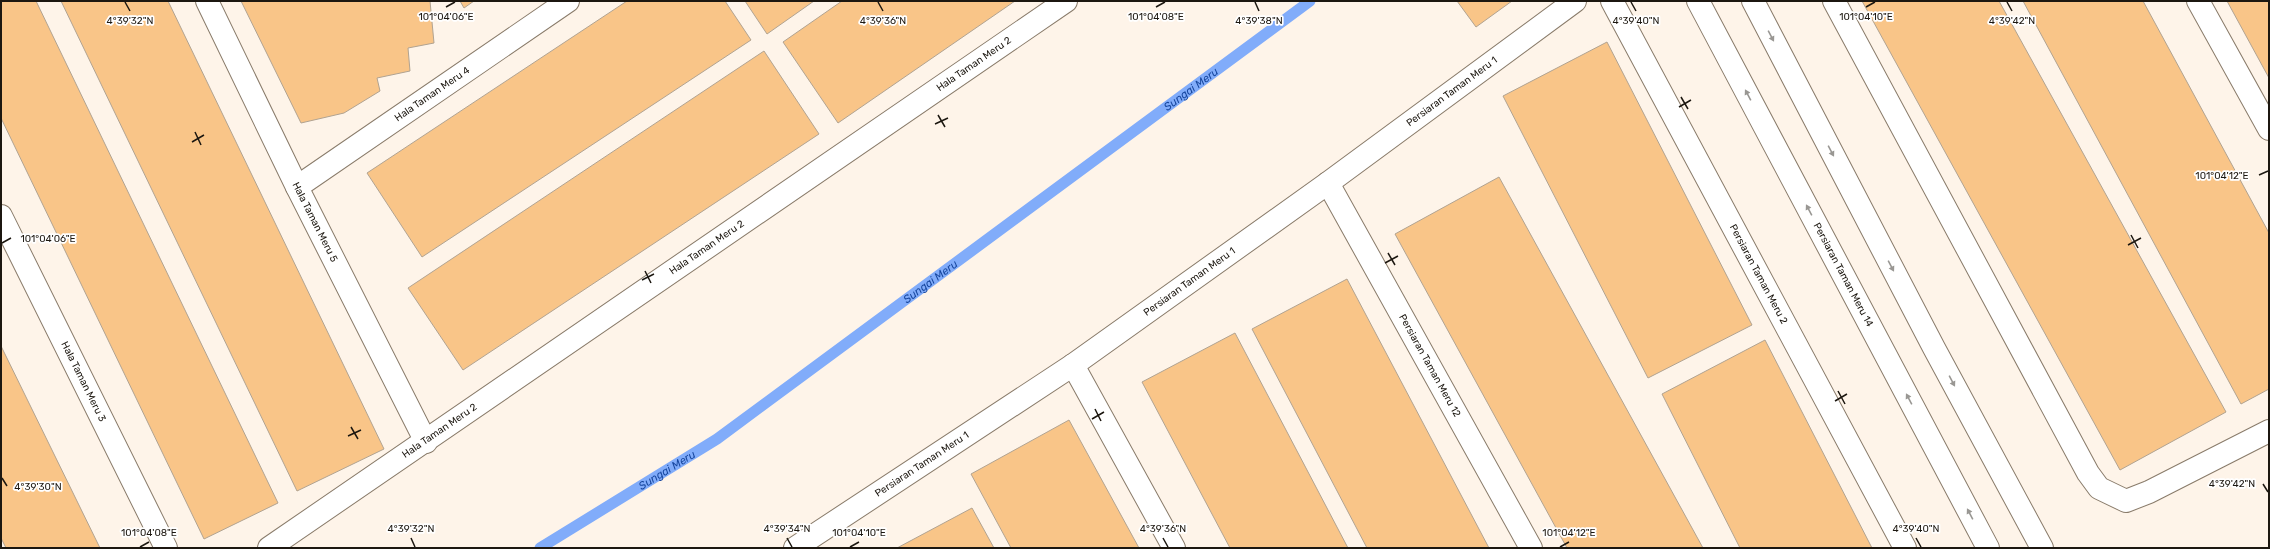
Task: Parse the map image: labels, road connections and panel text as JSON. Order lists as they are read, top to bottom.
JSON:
{
  "streets": {
    "street": [
      "Hala Taman Meru 2",
      "Persiaran Taman Meru 1",
      "Hala Taman Meru 4",
      "Hala Taman Meru 5",
      "Persiaran Taman Meru 2",
      "Persiaran Taman Meru 14",
      "Persiaran Taman Meru 12",
      "Hala Taman Meru 3"
    ]
  },
  "crossings": [
    ["Hala Taman Meru 2", "Hala Taman Meru 5"],
    ["Persiaran Taman Meru 1", "Persiaran Taman Meru 12"],
    ["Hala Taman Meru 4", "Hala Taman Meru 5"]
  ],
  "water": ["Sungai Meru"],
  "coordinates": [
    "101°04'06\"E",
    "101°04'08\"E",
    "101°04'10\"E",
    "4°39'32\"N",
    "4°39'36\"N",
    "4°39'38\"N",
    "4°39'40\"N",
    "4°39'42\"N",
    "101°04'12\"E",
    "4°39'30\"N",
    "4°39'34\"N"
  ]
}
